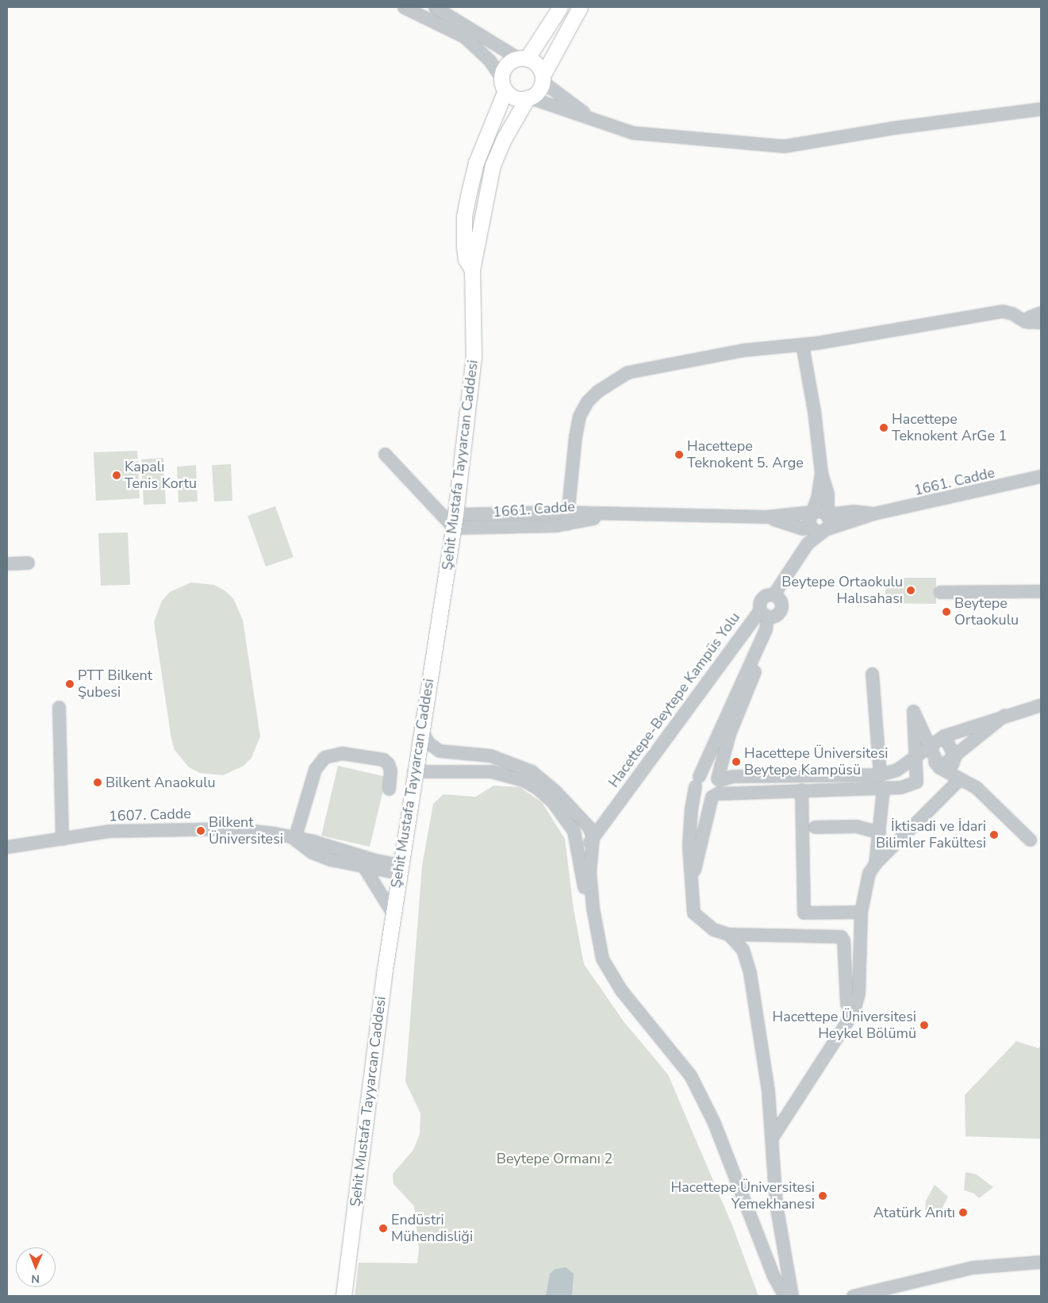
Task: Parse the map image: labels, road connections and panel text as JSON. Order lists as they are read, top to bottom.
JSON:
{
  "streets": {
    "main road": ["Şehit Mustafa Tayyarcan Caddesi"],
    "street": ["1661. Cadde", "Hacettepe-Beytepe Kampüs Yolu", "1607. Cadde"]
  },
  "crossings": [
    ["Şehit Mustafa Tayyarcan Caddesi", "1661. Cadde"],
    ["Şehit Mustafa Tayyarcan Caddesi", "1607. Cadde"]
  ],
  "parks": ["Beytepe Ormanı 2"],
  "places": [
    "Hacettepe Teknokent ArGe 1",
    "Hacettepe Teknokent 5. Arge",
    "Kapalı Tenis Kortu",
    "Beytepe Ortaokulu Halısahası",
    "Beytepe Ortaokulu",
    "PTT Bilkent Şubesi",
    "Hacettepe Üniversitesi Beytepe Kampüsü",
    "Bilkent Anaokulu",
    "Bilkent Üniversitesi",
    "İktisadi ve İdari Bilimler Fakültesi",
    "Hacettepe Üniversitesi Heykel Bölümü",
    "Hacettepe Üniversitesi Yemekhanesi",
    "Atatürk Anıtı",
    "Endüstri Mühendisliği"
  ],
  "north": "bottom"
}
